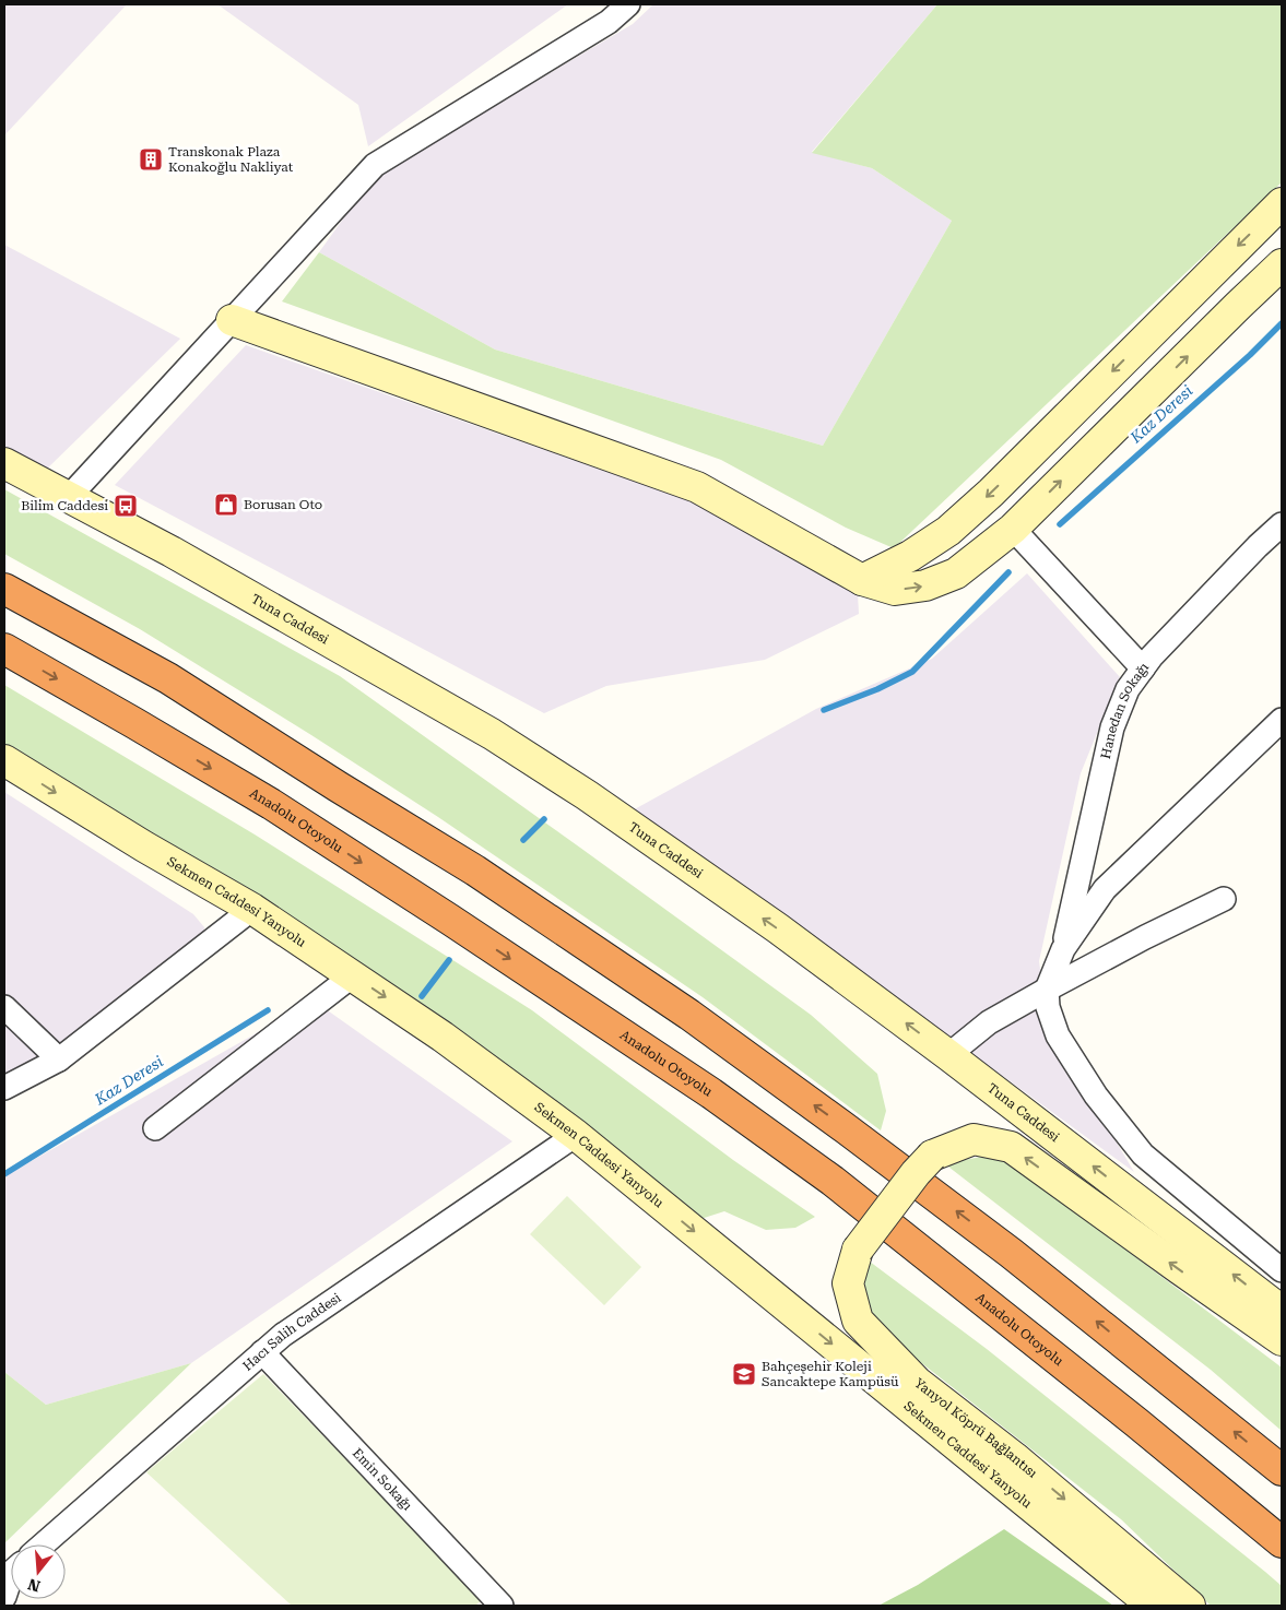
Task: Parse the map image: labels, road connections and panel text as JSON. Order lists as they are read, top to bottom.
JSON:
{
  "streets": {
    "highway": ["Anadolu Otoyolu"],
    "main road": ["Tuna Caddesi", "Sekmen Caddesi Yanyolu", "Yanyol Köprü Bağlantısı"],
    "street": ["Hanedan Sokağı", "Hacı Salih Caddesi", "Emin Sokağı"]
  },
  "crossings": [
    ["Sekmen Caddesi Yanyolu", "Hacı Salih Caddesi"],
    ["Hacı Salih Caddesi", "Emin Sokağı"]
  ],
  "one_way": ["Tuna Caddesi", "Sekmen Caddesi Yanyolu"],
  "water": ["Kaz Deresi"],
  "places": {
    "building": ["Transkonak Plaza Konakoğlu Nakliyat"],
    "shop": ["Borusan Oto"],
    "bus stop": ["Bilim Caddesi"],
    "school or university": ["Bahçeşehir Koleji Sancaktepe Kampüsü"]
  },
  "north": "bottom"
}
